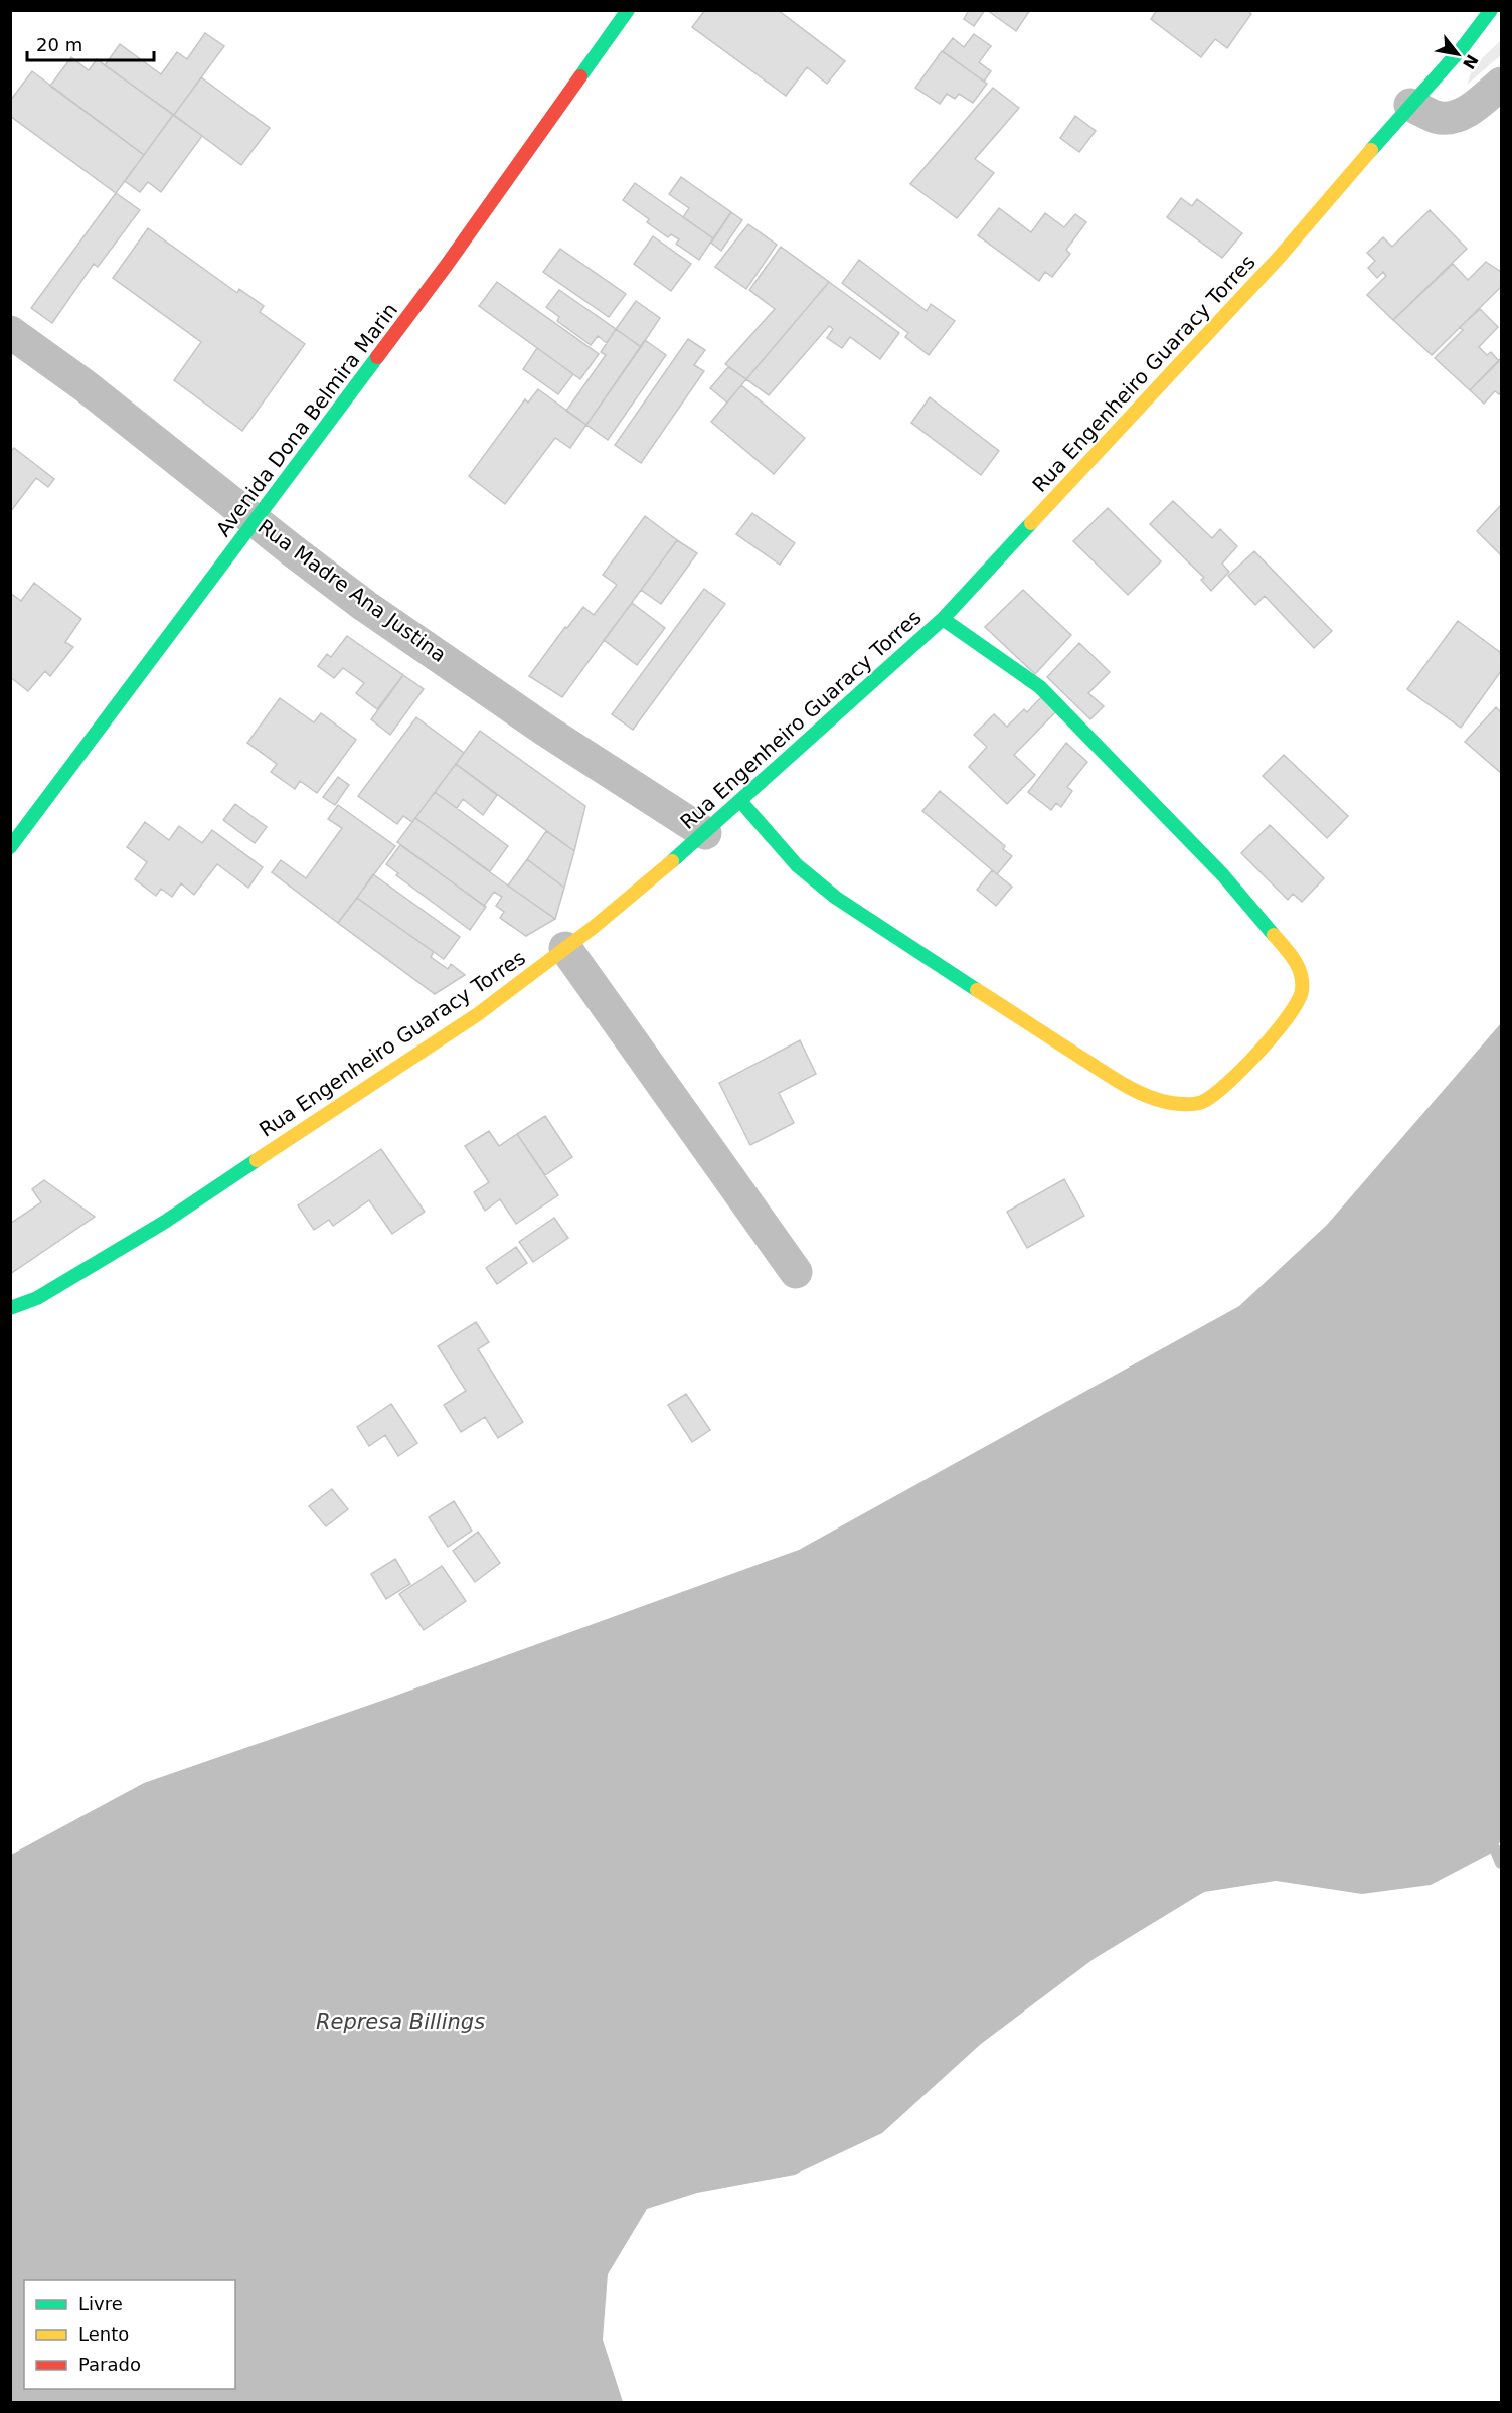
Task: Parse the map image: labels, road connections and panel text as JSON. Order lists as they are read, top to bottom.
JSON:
{
  "streets": {
    "street": ["Rua Engenheiro Guaracy Torres", "Avenida Dona Belmira Marin", "Rua Madre Ana Justina"]
  },
  "crossings": [
    ["Rua Engenheiro Guaracy Torres", "Rua Madre Ana Justina"],
    ["Avenida Dona Belmira Marin", "Rua Madre Ana Justina"]
  ],
  "water": ["Represa Billings"],
  "legend": ["Livre", "Lento", "Parado"],
  "scale_bar": "20 m",
  "north": "bottom right"
}
